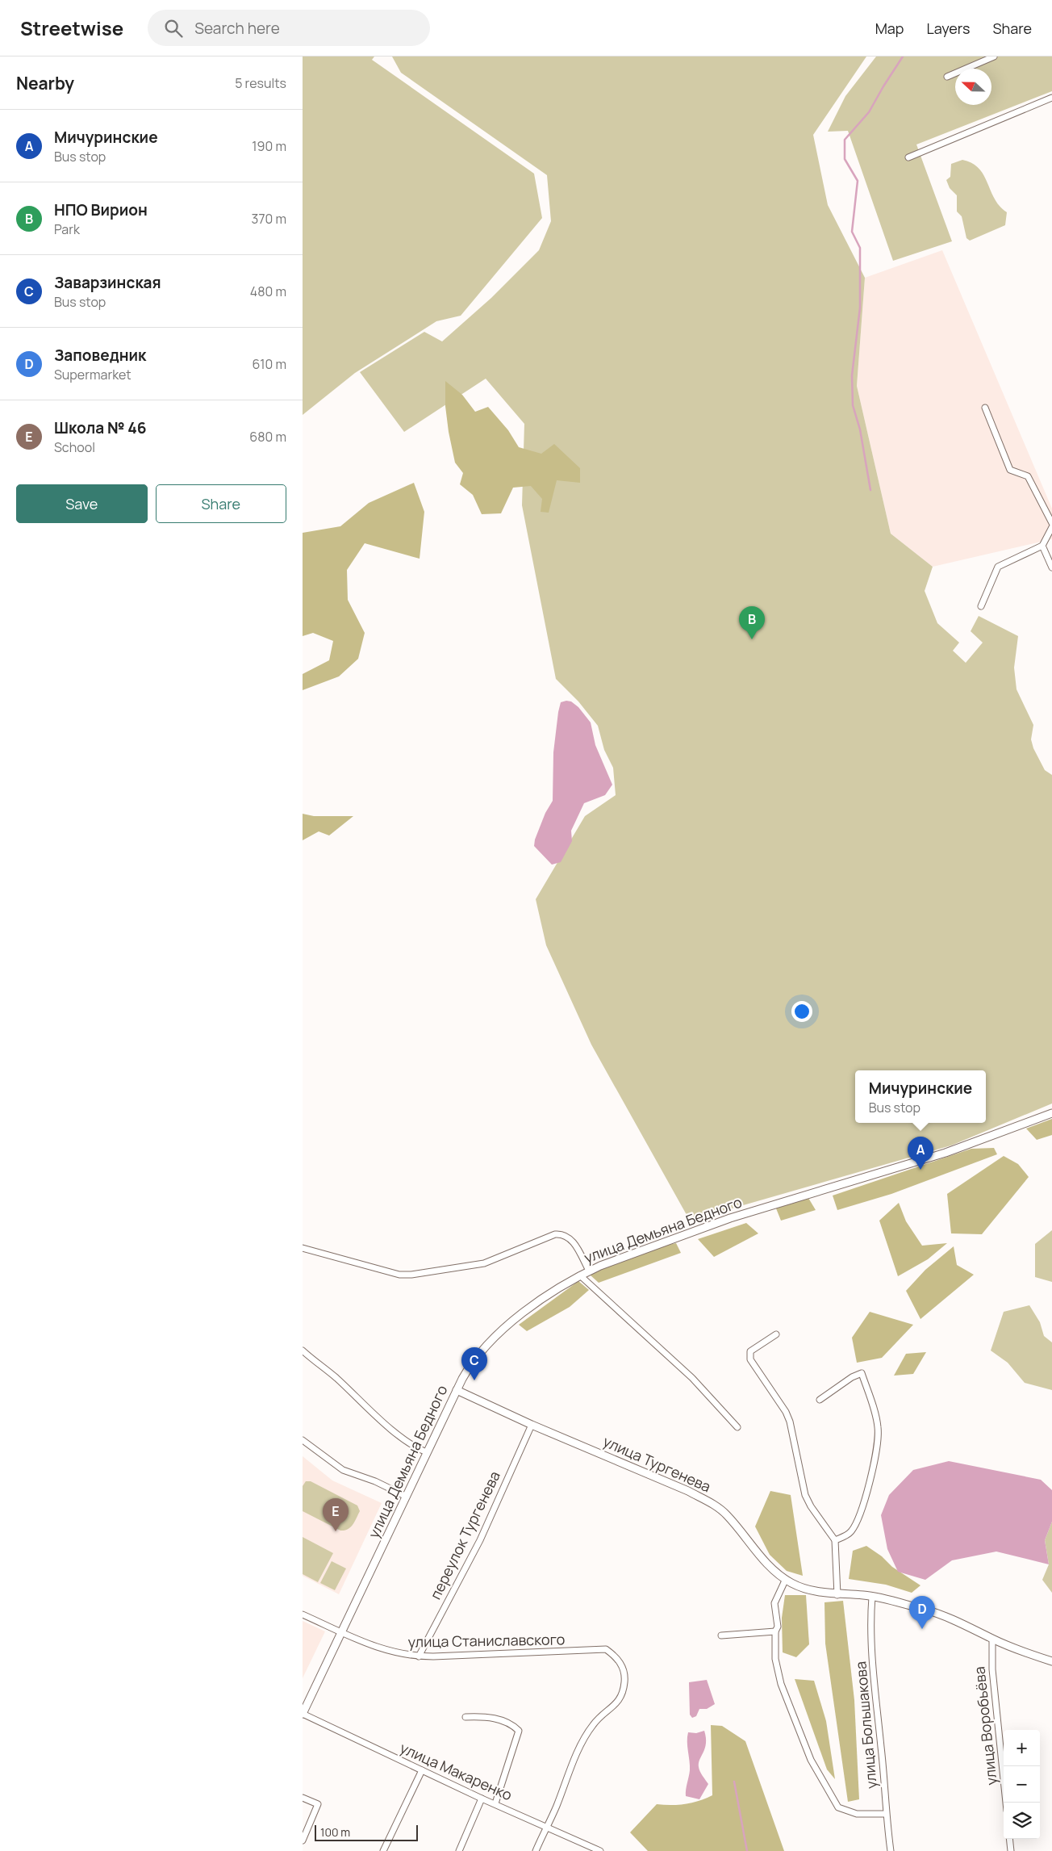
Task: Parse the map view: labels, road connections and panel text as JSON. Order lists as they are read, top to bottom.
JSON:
{
  "streets": {
    "street": [
      "улица Демьяна Бедного",
      "улица Тургенева",
      "переулок Тургенева",
      "улица Станиславского",
      "улица Большакова",
      "улица Воробьёва",
      "улица Макаренко"
    ]
  },
  "crossings": [
    ["улица Демьяна Бедного", "улица Тургенева"],
    ["улица Демьяна Бедного", "улица Станиславского"],
    ["улица Демьяна Бедного", "улица Макаренко"],
    ["улица Тургенева", "переулок Тургенева"],
    ["улица Тургенева", "улица Большакова"],
    ["улица Тургенева", "улица Воробьёва"],
    ["переулок Тургенева", "улица Станиславского"],
    ["улица Станиславского", "улица Макаренко"]
  ],
  "scale_bar": "100 m",
  "north": "left",
  "page": {
    "header": "Streetwise",
    "search": "Search here",
    "nav": ["Map", "Layers", "Share"],
    "heading": ["Nearby", "5 results"],
    "list": [
      {
        "mark": "A",
        "name": "Мичуринские",
        "note": "Bus stop",
        "value": "190 m"
      },
      {
        "mark": "B",
        "name": "НПО Вирион",
        "note": "Park",
        "value": "370 m"
      },
      {
        "mark": "C",
        "name": "Заварзинская",
        "note": "Bus stop",
        "value": "480 m"
      },
      {
        "mark": "D",
        "name": "Заповедник",
        "note": "Supermarket",
        "value": "610 m"
      },
      {
        "mark": "E",
        "name": "Школа № 46",
        "note": "School",
        "value": "680 m"
      }
    ],
    "buttons": ["Save", "Share"],
    "pins": [
      "B",
      "A",
      "C",
      "E",
      "D"
    ],
    "popup": ["Мичуринские", "Bus stop"],
    "map_buttons": ["+", "−"],
    "scale": "100 m"
  }
}
